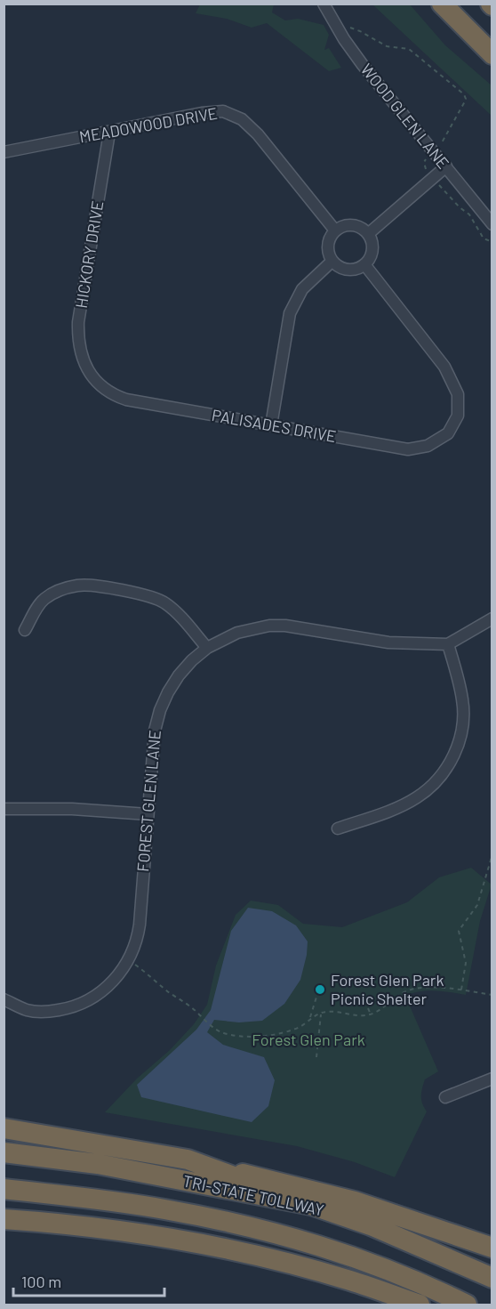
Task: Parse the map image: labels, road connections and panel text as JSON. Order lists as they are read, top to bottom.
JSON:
{
  "streets": {
    "highway": ["TRI-STATE TOLLWAY"],
    "street": [
      "WOOD GLEN LANE",
      "MEADOWOOD DRIVE",
      "HICKORY DRIVE",
      "PALISADES DRIVE",
      "FOREST GLEN LANE"
    ]
  },
  "crossings": [
    ["MEADOWOOD DRIVE", "HICKORY DRIVE"],
    ["MEADOWOOD DRIVE", "PALISADES DRIVE"],
    ["HICKORY DRIVE", "PALISADES DRIVE"]
  ],
  "parks": ["Forest Glen Park"],
  "places": ["Forest Glen Park Picnic Shelter"],
  "scale_bar": "100 m"
}
